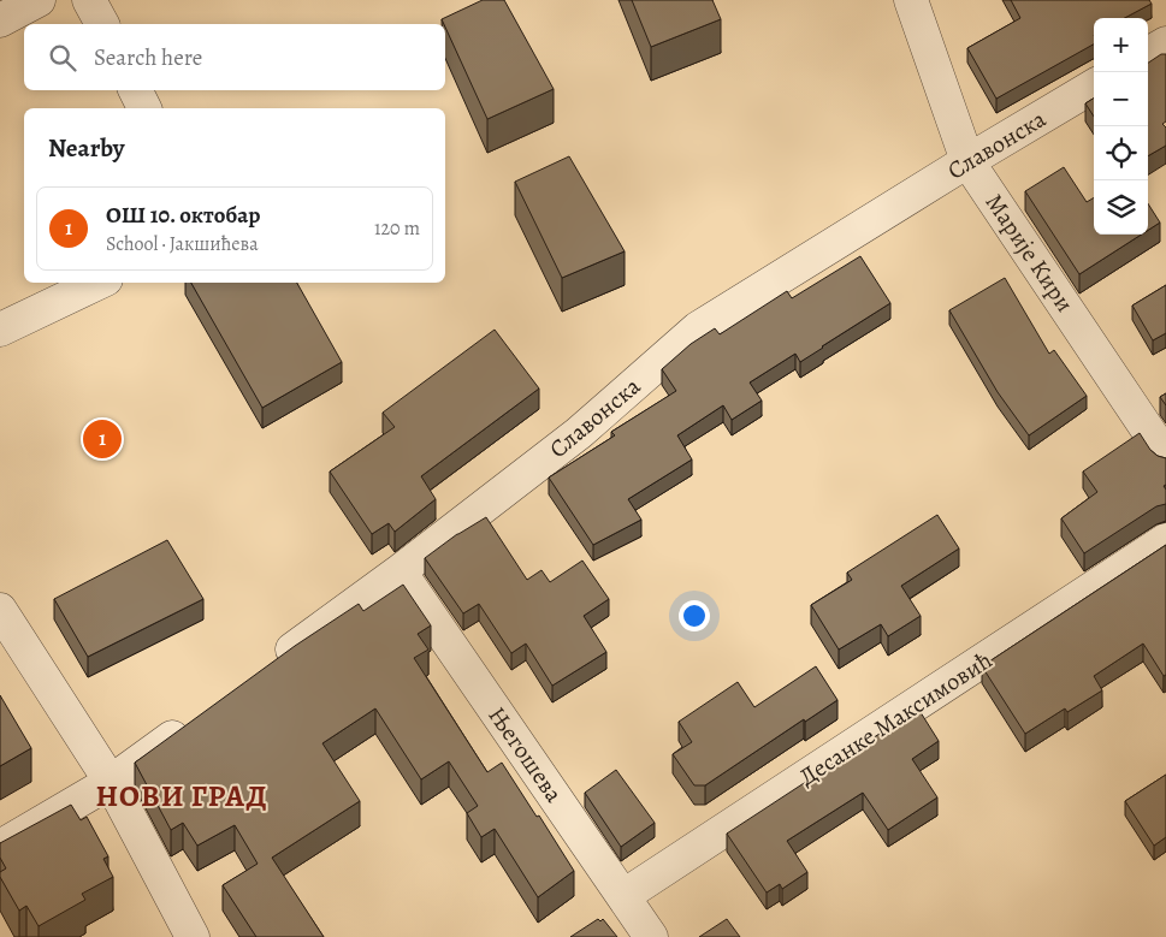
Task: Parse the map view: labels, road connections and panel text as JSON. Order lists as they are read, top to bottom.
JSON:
{
  "streets": {
    "street": [
      "Славонска",
      "Марије Кири",
      "Десанке Максимовић",
      "Његошева"
    ]
  },
  "crossings": [
    ["Славонска", "Марије Кири"],
    ["Славонска", "Његошева"],
    ["Десанке Максимовић", "Његошева"]
  ],
  "districts": ["НОВИ ГРАД"],
  "page": {
    "map_buttons": ["+", "−"],
    "search": "Search here",
    "heading": "Nearby",
    "list": [
      {
        "mark": "1",
        "name": "ОШ 10. октобар",
        "note": "School · Јакшићева",
        "value": "120 m"
      }
    ],
    "pins": "1"
  }
}
